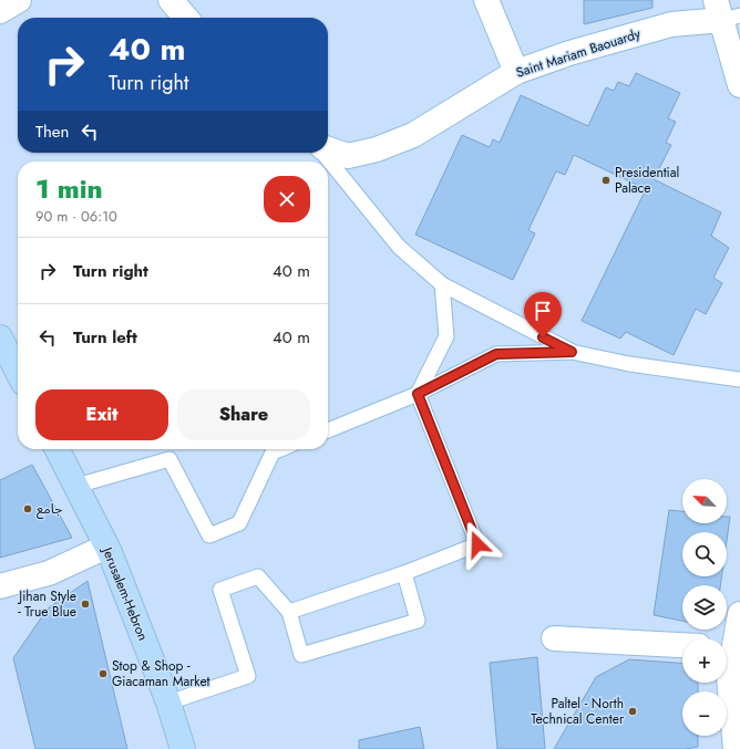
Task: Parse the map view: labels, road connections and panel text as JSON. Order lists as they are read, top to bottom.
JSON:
{
  "streets": {
    "main road": ["Jerusalem-Hebron"],
    "street": ["Saint Mariam Baouardy"]
  },
  "places": [
    "Presidential Palace",
    "جامع",
    "Jihan Style - True Blue",
    "Stop & Shop - Giacaman Market",
    "Paltel - North Technical Center"
  ],
  "north": "top left",
  "page": {
    "turn": ["40 m", "Turn right"],
    "then": "Then",
    "heading": ["1 min", "90 m · 06:10"],
    "list": [
      {
        "name": "Turn right",
        "value": "40 m"
      },
      {
        "name": "Turn left",
        "value": "40 m"
      }
    ],
    "buttons": ["Exit", "Share"],
    "map_buttons": ["+", "−"]
  }
}
